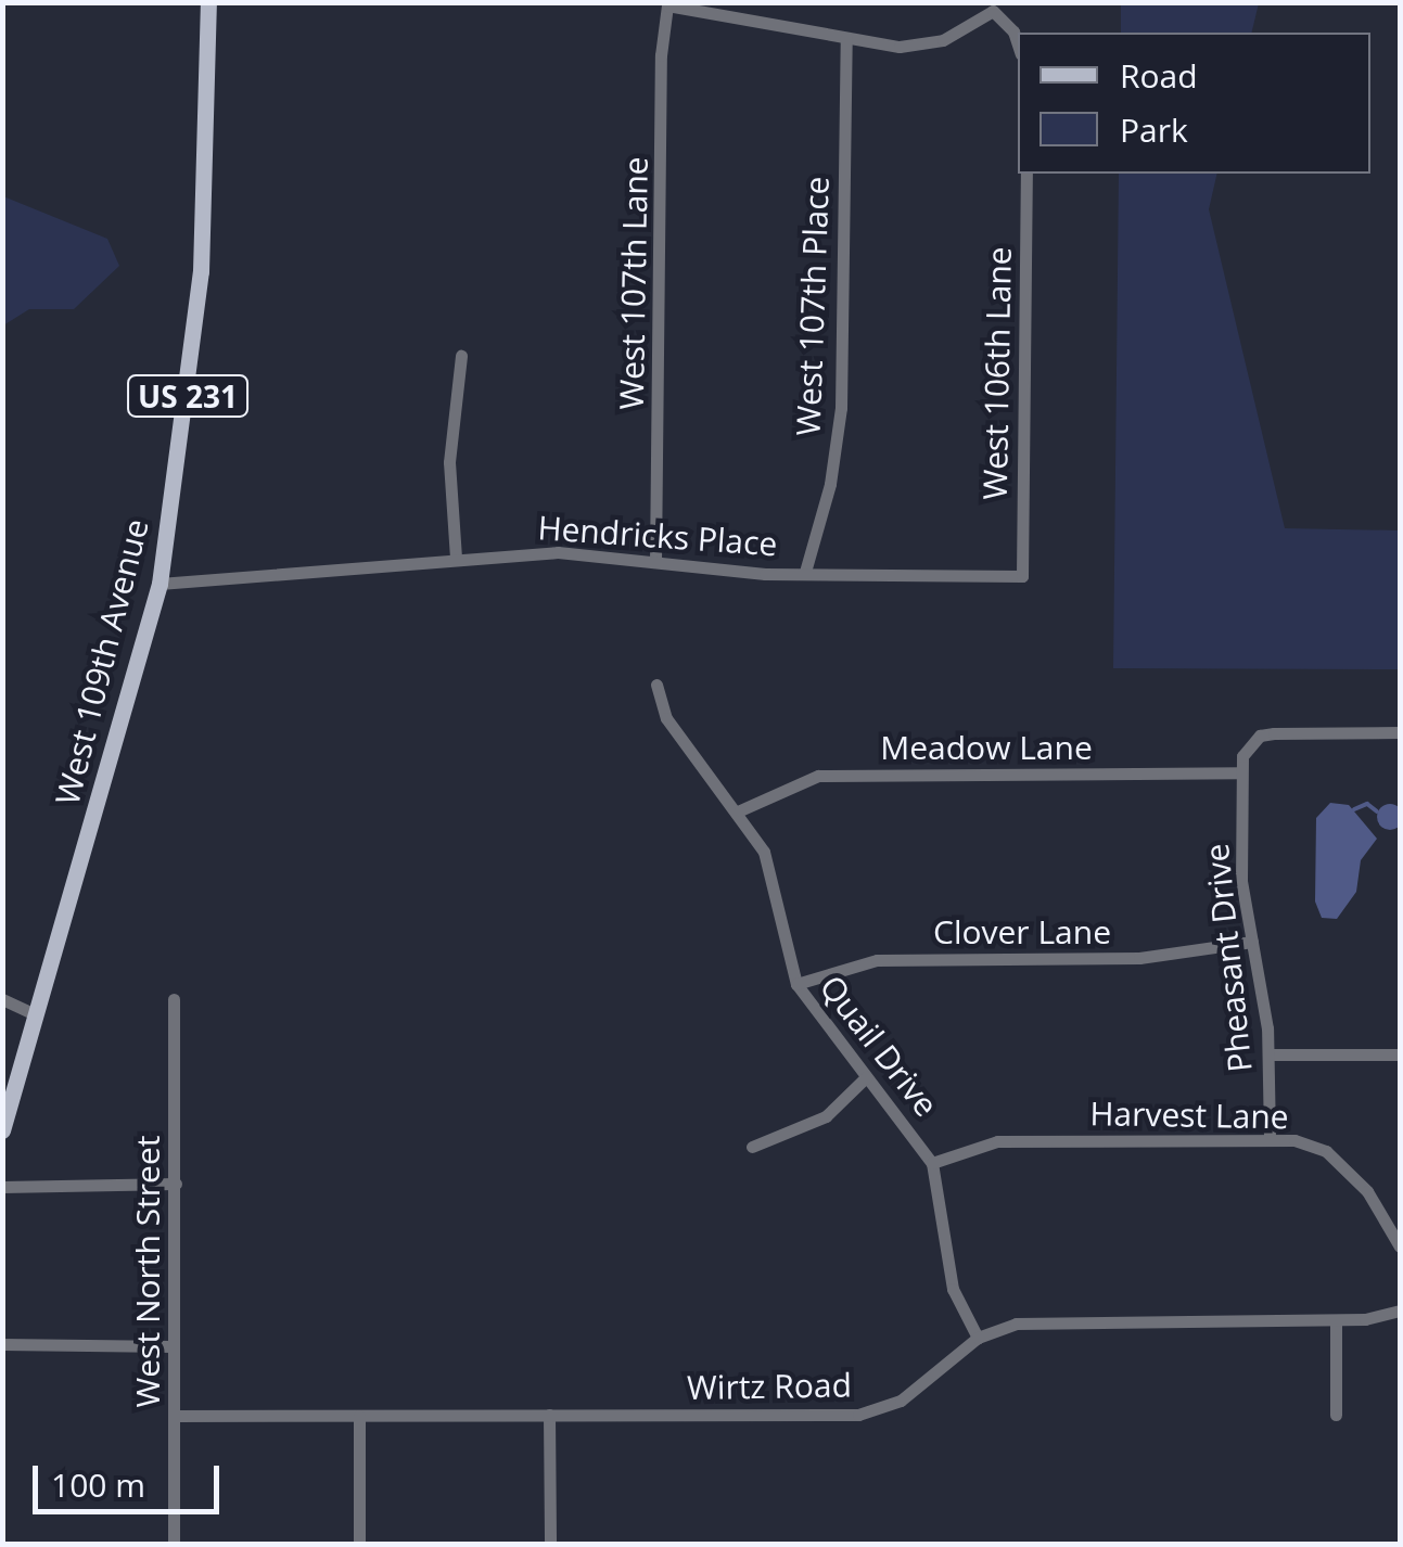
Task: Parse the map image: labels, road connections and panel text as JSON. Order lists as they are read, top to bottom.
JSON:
{
  "streets": {
    "main road": ["US 231", "West 109th Avenue"],
    "street": [
      "West 107th Lane",
      "West 107th Place",
      "West 106th Lane",
      "Hendricks Place",
      "Meadow Lane",
      "Clover Lane",
      "Pheasant Drive",
      "Quail Drive",
      "Harvest Lane",
      "West North Street",
      "Wirtz Road"
    ]
  },
  "crossings": [
    ["West 107th Lane", "Hendricks Place"],
    ["West 107th Place", "Hendricks Place"],
    ["West 106th Lane", "Hendricks Place"],
    ["Hendricks Place", "West 109th Avenue"],
    ["Meadow Lane", "Pheasant Drive"],
    ["Meadow Lane", "Quail Drive"],
    ["Clover Lane", "Pheasant Drive"],
    ["Clover Lane", "Quail Drive"],
    ["Pheasant Drive", "Harvest Lane"],
    ["Quail Drive", "Harvest Lane"],
    ["Quail Drive", "Wirtz Road"],
    ["West North Street", "Wirtz Road"]
  ],
  "legend": ["Road", "Park"],
  "scale_bar": "100 m"
}
